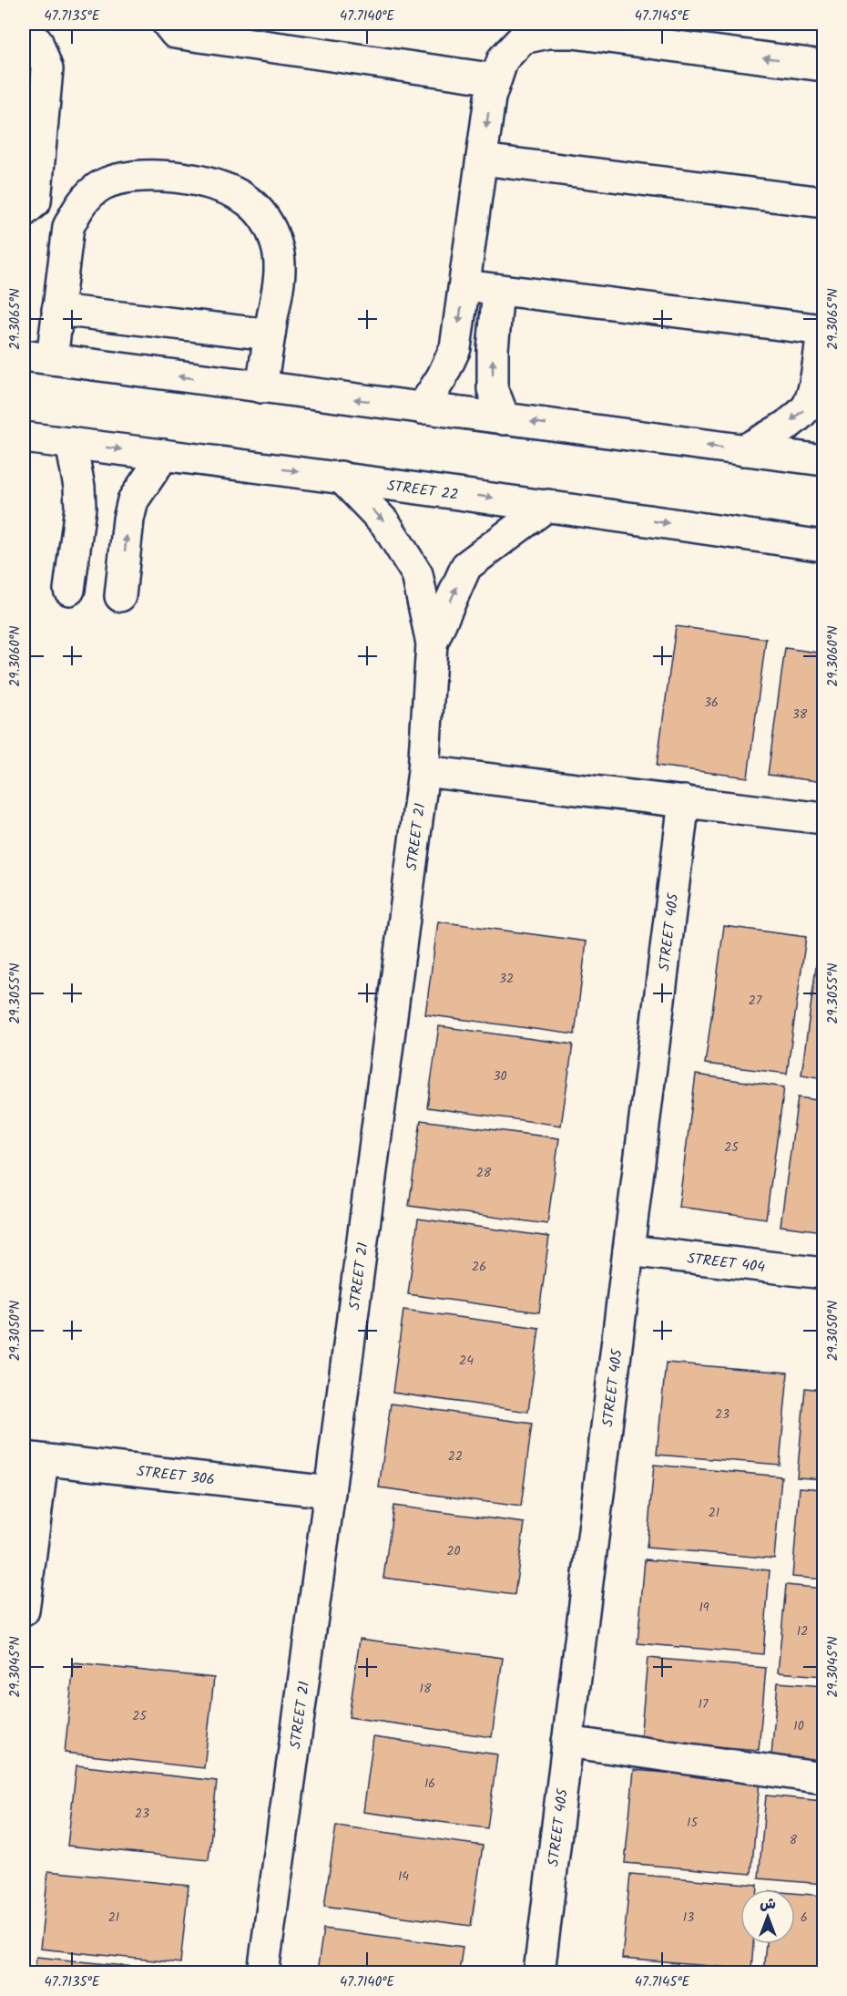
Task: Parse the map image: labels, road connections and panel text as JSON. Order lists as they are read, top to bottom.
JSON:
{
  "streets": {
    "street": [
      "STREET 22",
      "STREET 21",
      "STREET 405",
      "STREET 404",
      "STREET 306"
    ]
  },
  "crossings": [
    ["STREET 22", "STREET 21"],
    ["STREET 21", "STREET 306"],
    ["STREET 405", "STREET 404"]
  ],
  "house_numbers": [
    "36",
    "38",
    "32",
    "27",
    "30",
    "25",
    "28",
    "26",
    "24",
    "23",
    "22",
    "21",
    "20",
    "19",
    "12",
    "18",
    "17",
    "25",
    "10",
    "16",
    "23",
    "15",
    "8",
    "14",
    "21",
    "13",
    "6"
  ],
  "north": "top",
  "coordinates": [
    "47.7135°E",
    "47.7140°E",
    "47.7145°E",
    "29.3065°N",
    "29.3060°N",
    "29.3055°N",
    "29.3050°N",
    "29.3045°N"
  ]
}
